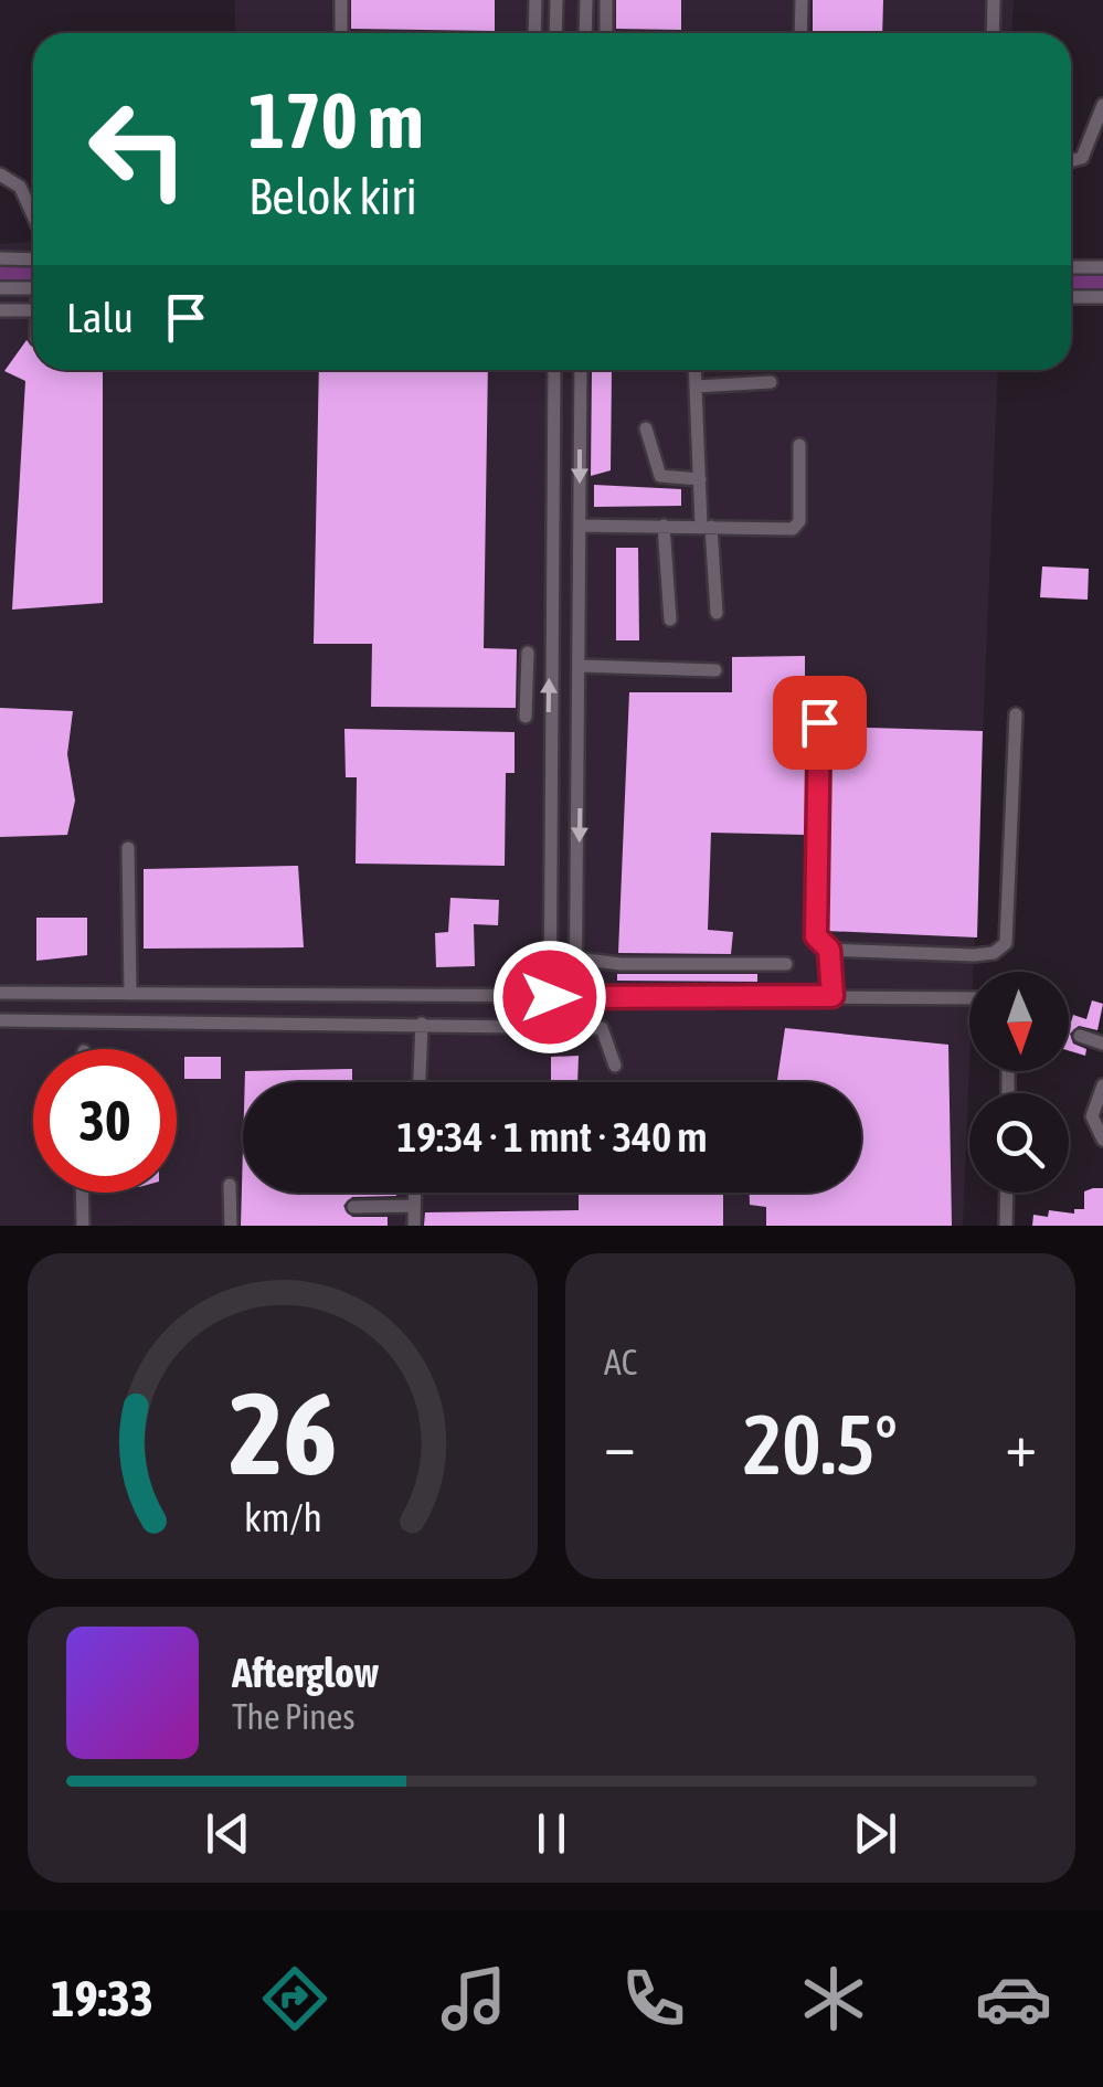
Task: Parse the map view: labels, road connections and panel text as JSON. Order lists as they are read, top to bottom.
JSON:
{
  "north": "bottom",
  "page": {
    "turn": ["170 m", "Belok kiri"],
    "then": "Lalu",
    "limit": "30",
    "trip": "19:34 · 1 mnt · 340 m",
    "tile": "AC",
    "heat": ["−", "20.5°", "+"],
    "song": ["Afterglow", "The Pines"],
    "tabs": "19:33",
    "gauge": ["26", "km/h"]
  }
}
